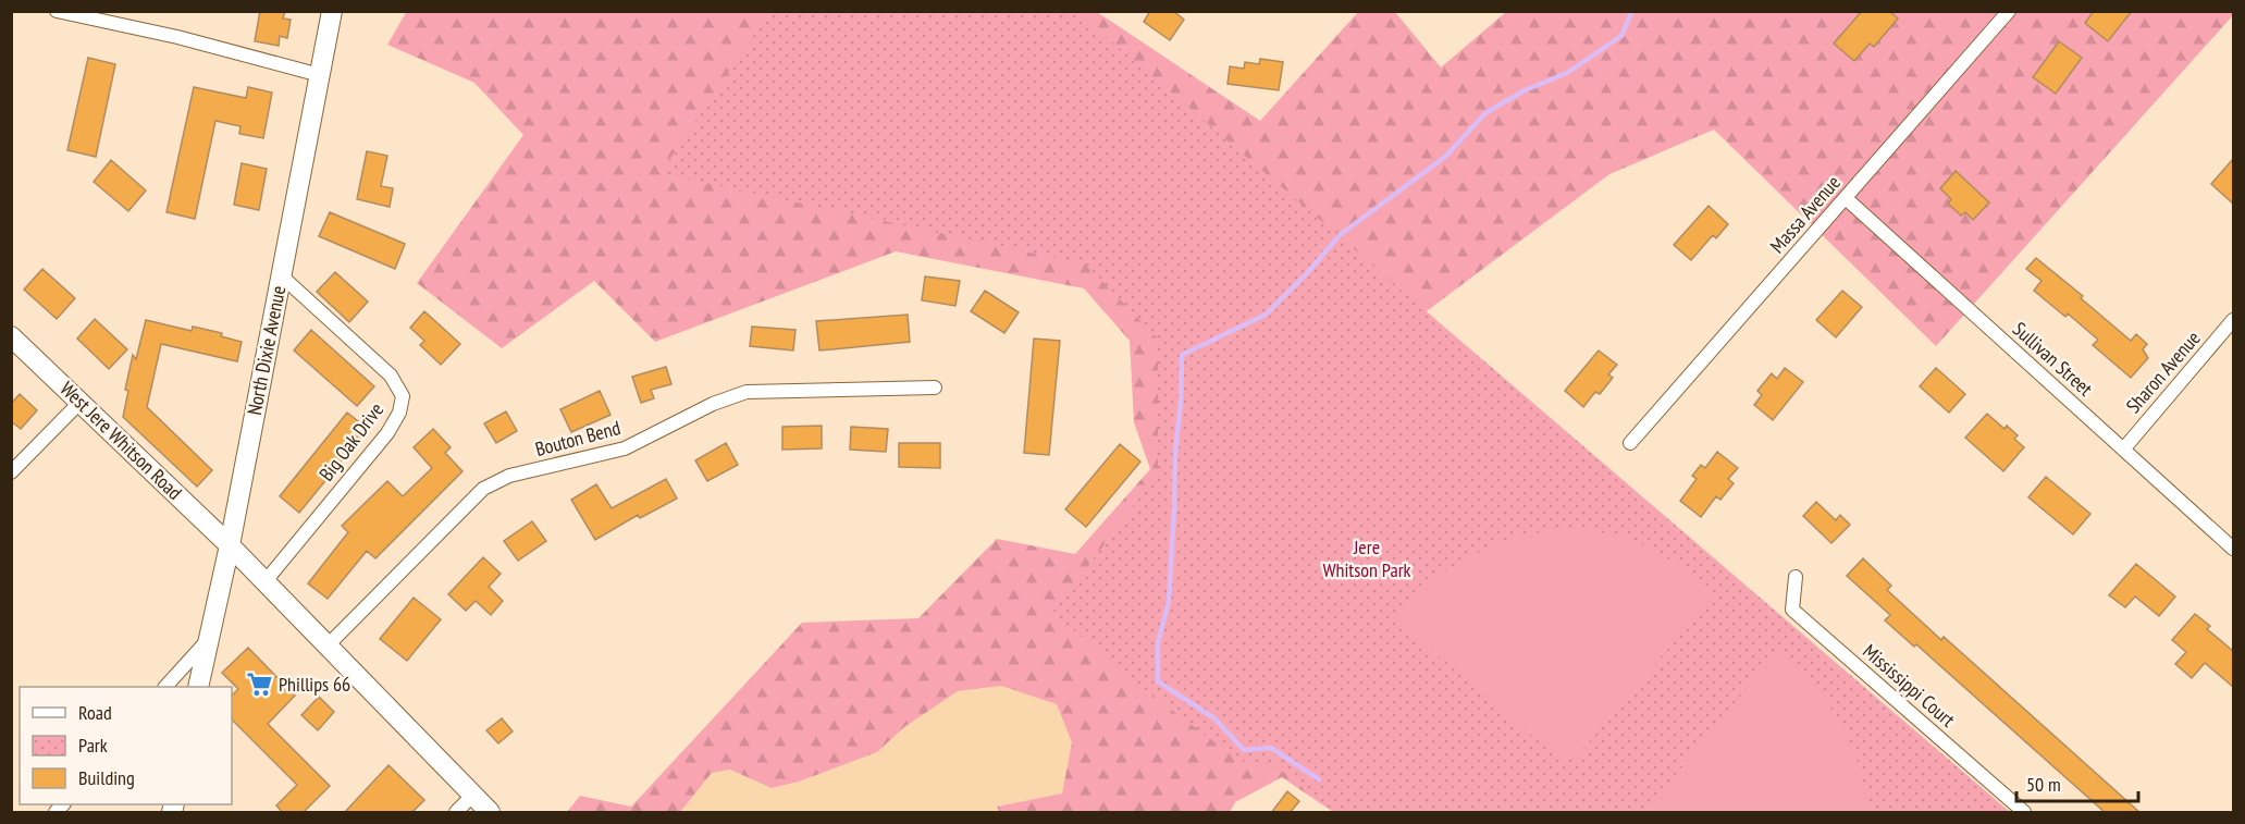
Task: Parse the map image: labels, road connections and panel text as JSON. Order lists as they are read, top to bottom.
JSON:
{
  "streets": {
    "street": [
      "Massa Avenue",
      "North Dixie Avenue",
      "Sullivan Street",
      "Sharon Avenue",
      "Bouton Bend",
      "West Jere Whitson Road",
      "Big Oak Drive",
      "Mississippi Court"
    ]
  },
  "crossings": [
    ["Massa Avenue", "Sullivan Street"],
    ["North Dixie Avenue", "West Jere Whitson Road"],
    ["North Dixie Avenue", "Big Oak Drive"],
    ["Sullivan Street", "Sharon Avenue"],
    ["Bouton Bend", "West Jere Whitson Road"],
    ["West Jere Whitson Road", "Big Oak Drive"]
  ],
  "parks": ["Jere Whitson Park"],
  "places": {
    "supermarket": ["Phillips 66"]
  },
  "legend": ["Road", "Park", "Building"],
  "scale_bar": "50 m"
}
